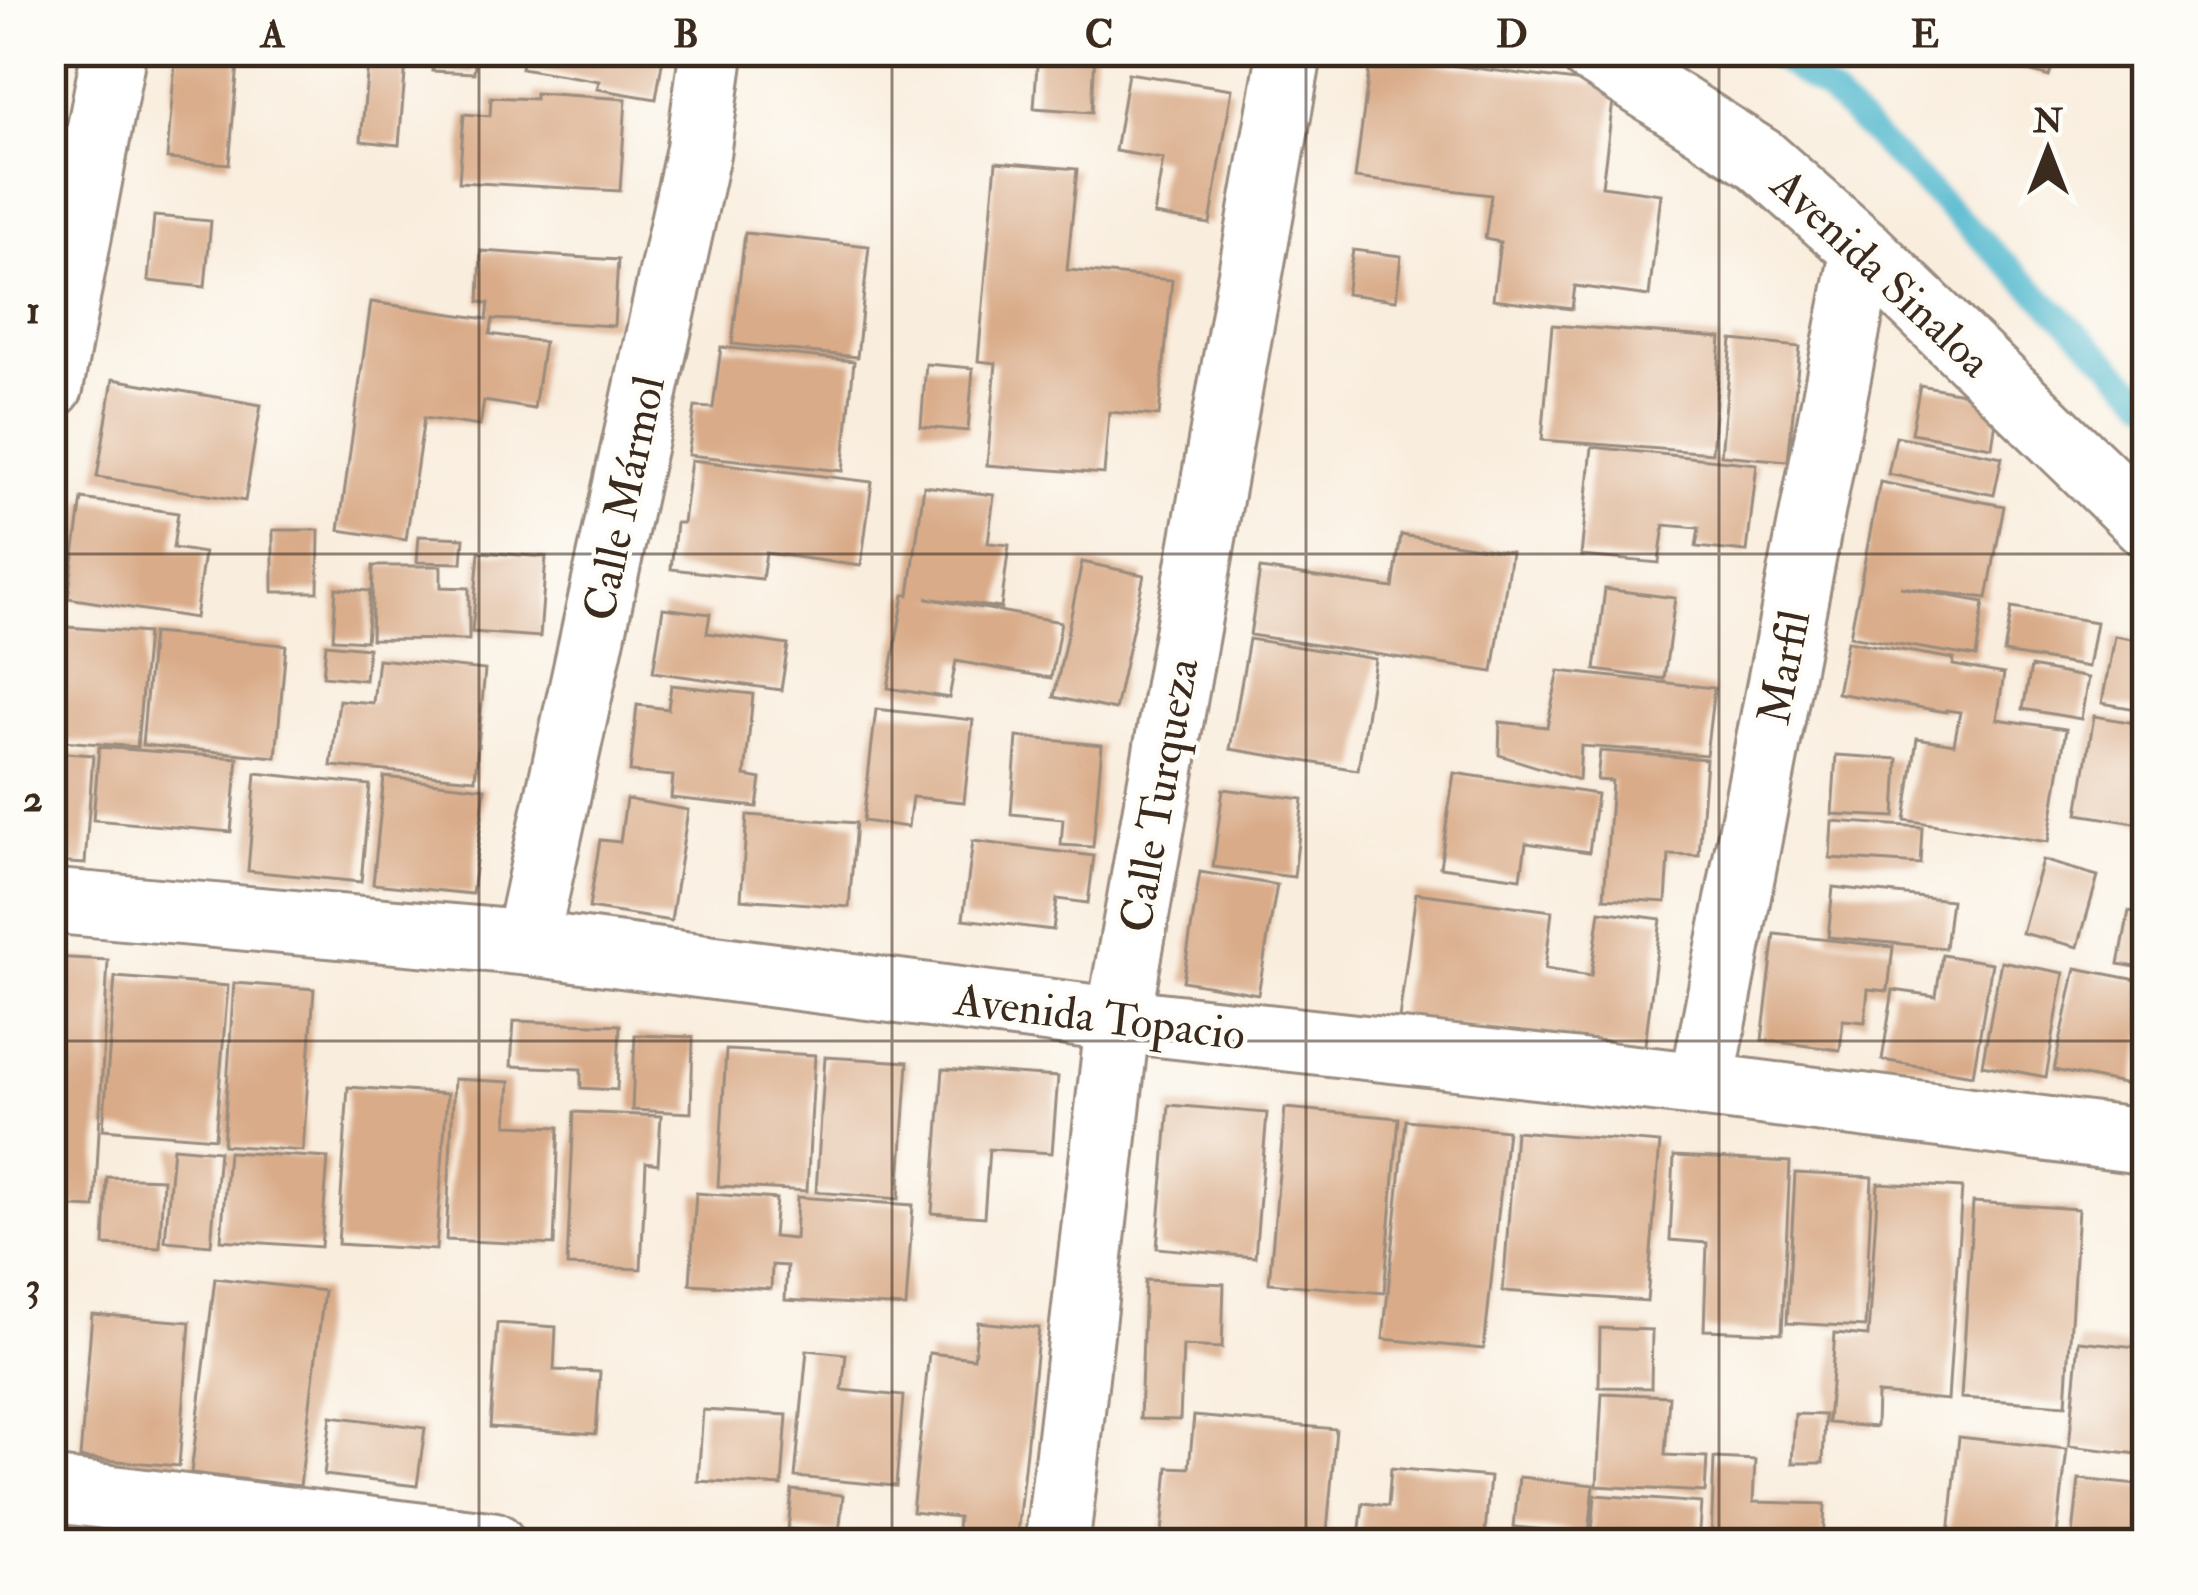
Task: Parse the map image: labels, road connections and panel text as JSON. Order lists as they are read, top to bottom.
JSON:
{
  "streets": {
    "street": [
      "Avenida Sinaloa",
      "Calle Mármol",
      "Marfil",
      "Calle Turqueza",
      "Avenida Topacio"
    ]
  },
  "crossings": [
    ["Avenida Sinaloa", "Marfil"],
    ["Calle Mármol", "Avenida Topacio"],
    ["Marfil", "Avenida Topacio"],
    ["Calle Turqueza", "Avenida Topacio"]
  ],
  "north": "top",
  "grid": {
    "columns": [
      "A",
      "B",
      "C",
      "D",
      "E"
    ],
    "rows": ["1", "2", "3"]
  }
}
